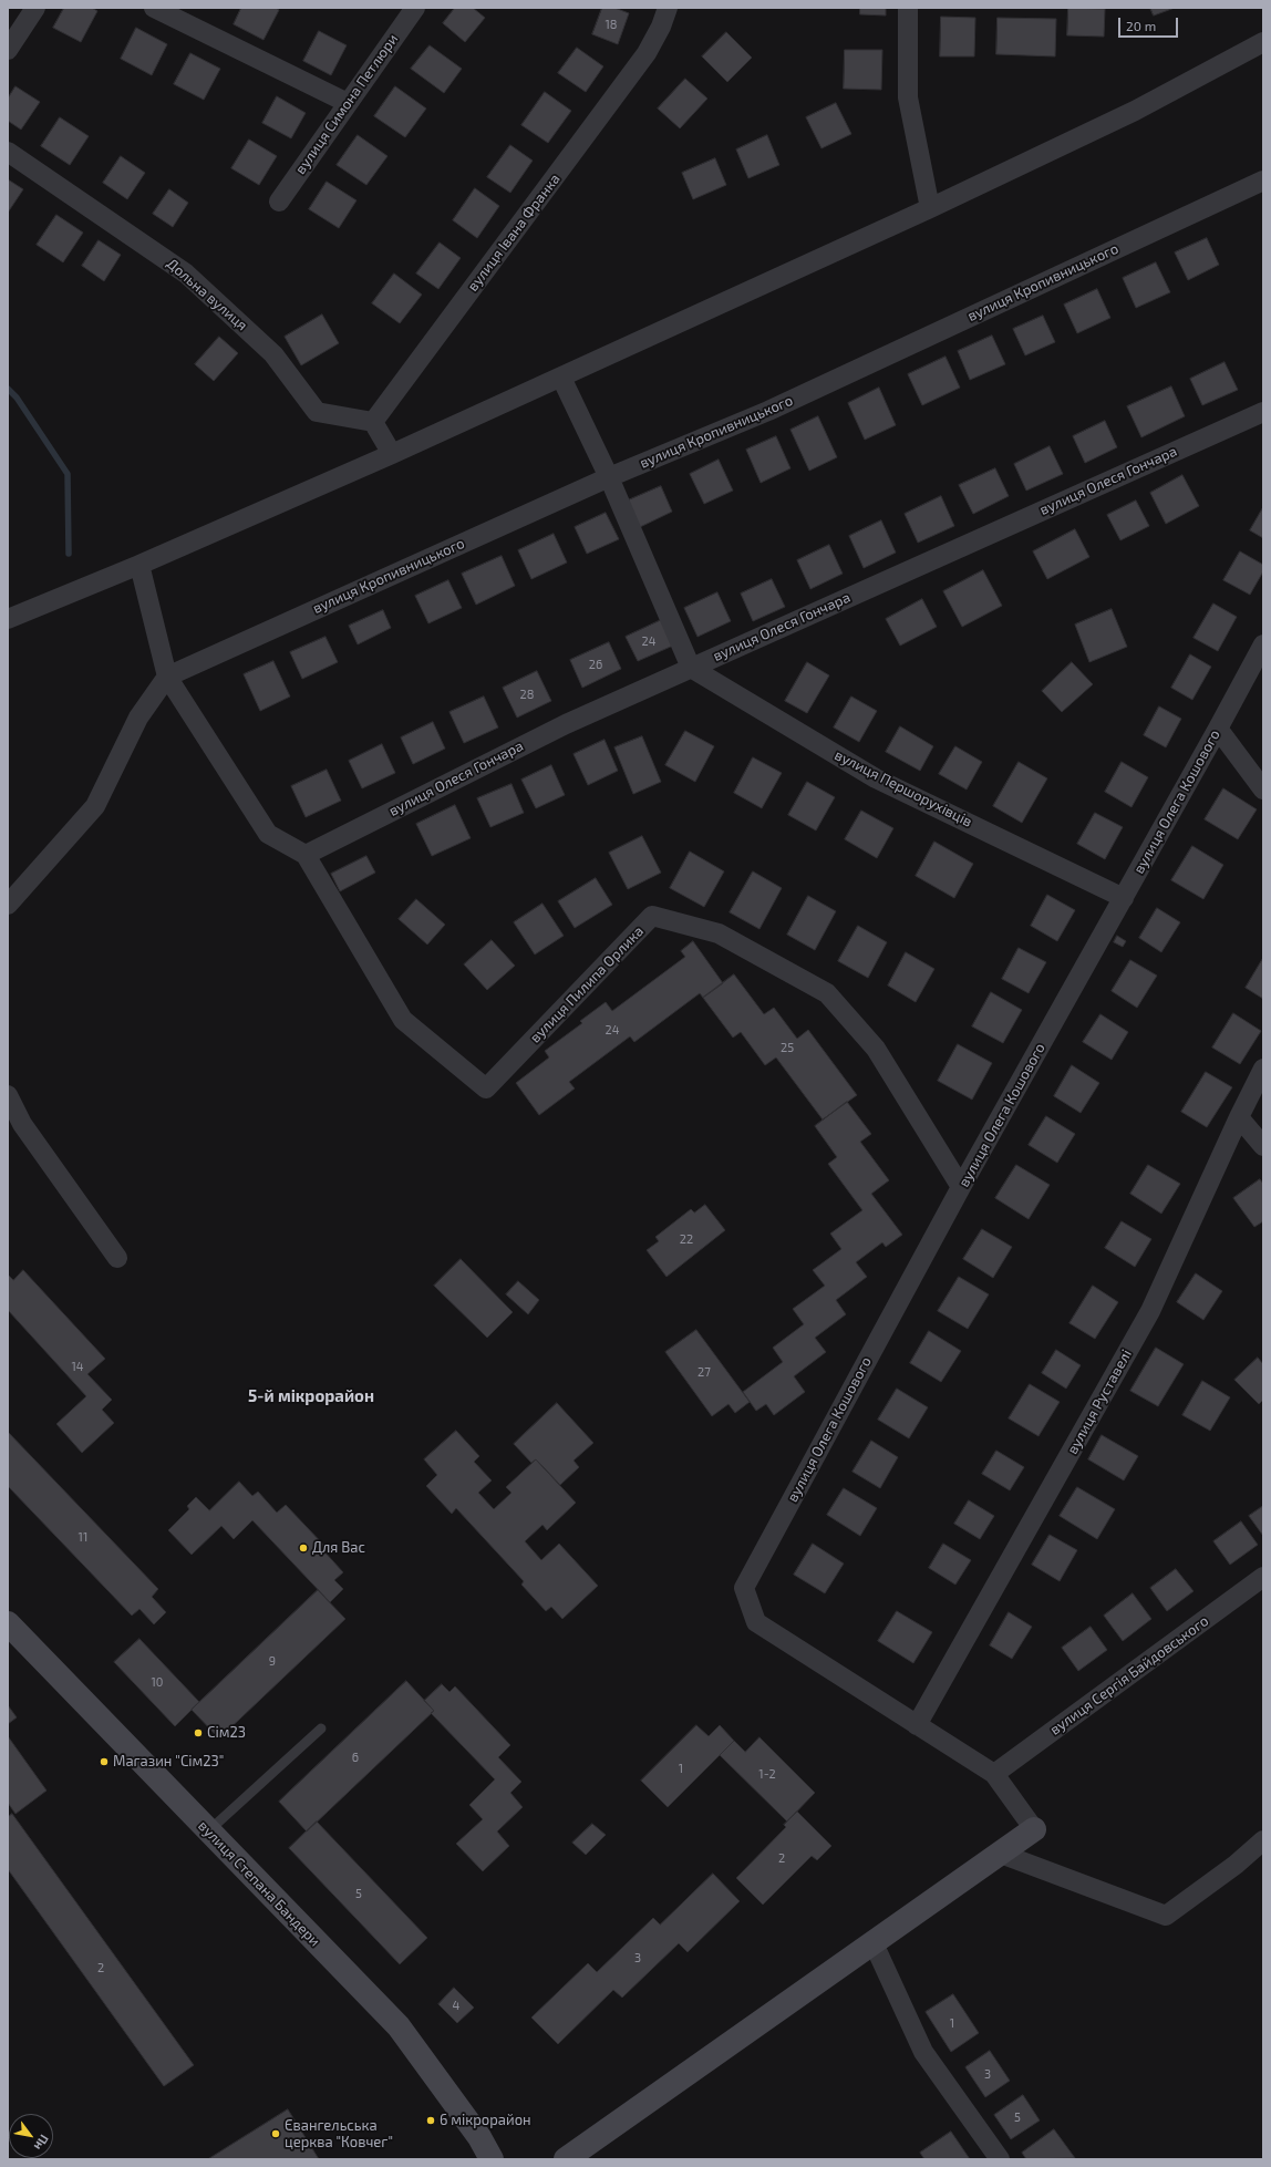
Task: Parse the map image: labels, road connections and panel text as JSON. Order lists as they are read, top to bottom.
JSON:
{
  "streets": {
    "street": [
      "вулиця Симона Петлюри",
      "вулиця Івана Франка",
      "вулиця Кропивницького",
      "Дольна вулиця",
      "вулиця Олеся Гончара",
      "вулиця Першорухівців",
      "вулиця Олега Кошового",
      "вулиця Пилипа Орлика",
      "вулиця Руставелі",
      "вулиця Сергія Байдовського",
      "вулиця Степана Бандери"
    ]
  },
  "crossings": [
    ["вулиця Івана Франка", "Дольна вулиця"],
    ["вулиця Олеся Гончара", "вулиця Першорухівців"],
    ["вулиця Олеся Гончара", "вулиця Пилипа Орлика"],
    ["вулиця Першорухівців", "вулиця Олега Кошового"],
    ["вулиця Олега Кошового", "вулиця Пилипа Орлика"],
    ["вулиця Олега Кошового", "вулиця Руставелі"]
  ],
  "districts": ["5-й мікрорайон"],
  "places": [
    "Для Вас",
    "Сім23",
    "Магазин \"Сім23\"",
    "6 мікрорайон",
    "Євангельська церква \"Ковчег\""
  ],
  "house_numbers": [
    "18",
    "24",
    "26",
    "28",
    "24",
    "25",
    "22",
    "14",
    "27",
    "11",
    "9",
    "10",
    "6",
    "1",
    "1-2",
    "2",
    "5",
    "3",
    "2",
    "4",
    "1",
    "3",
    "5"
  ],
  "scale_bar": "20 m",
  "north": "bottom right"
}
